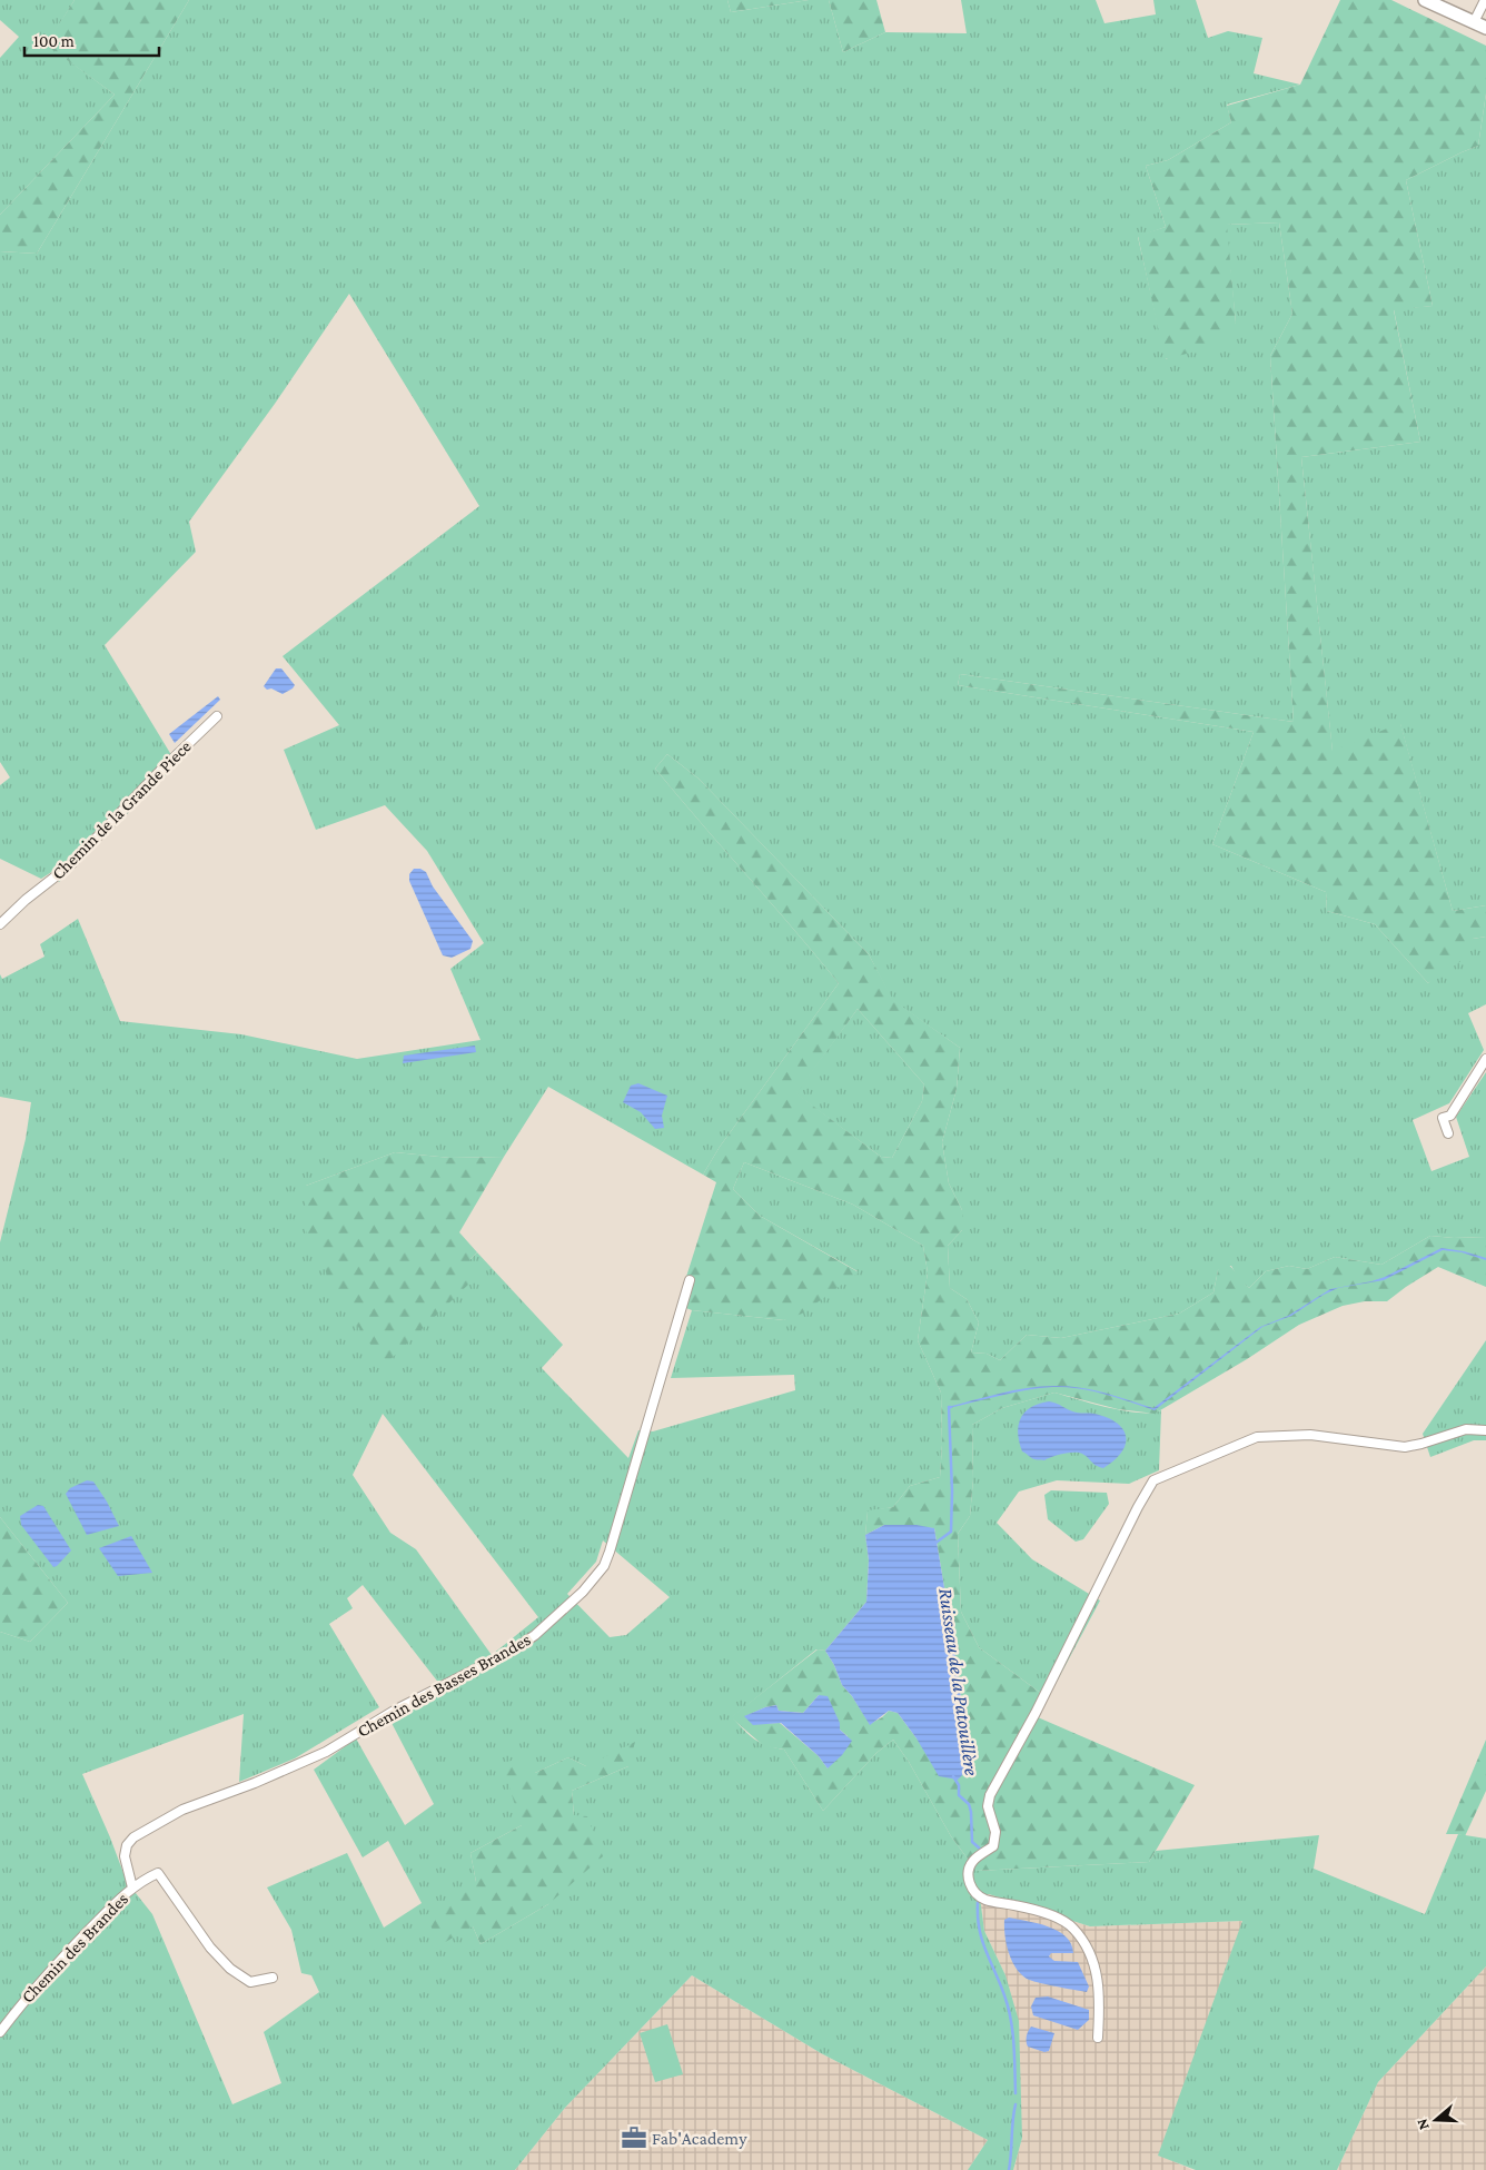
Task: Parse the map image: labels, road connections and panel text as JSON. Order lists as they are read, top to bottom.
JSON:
{
  "streets": {
    "street": ["Chemin de la Grande Piece", "Chemin des Basses Brandes", "Chemin des Brandes"]
  },
  "crossings": [
    ["Chemin des Basses Brandes", "Chemin des Brandes"]
  ],
  "water": ["Ruisseau de la Patouillère"],
  "places": {
    "office": ["Fab'Academy"]
  },
  "scale_bar": "100 m",
  "north": "left"
}
